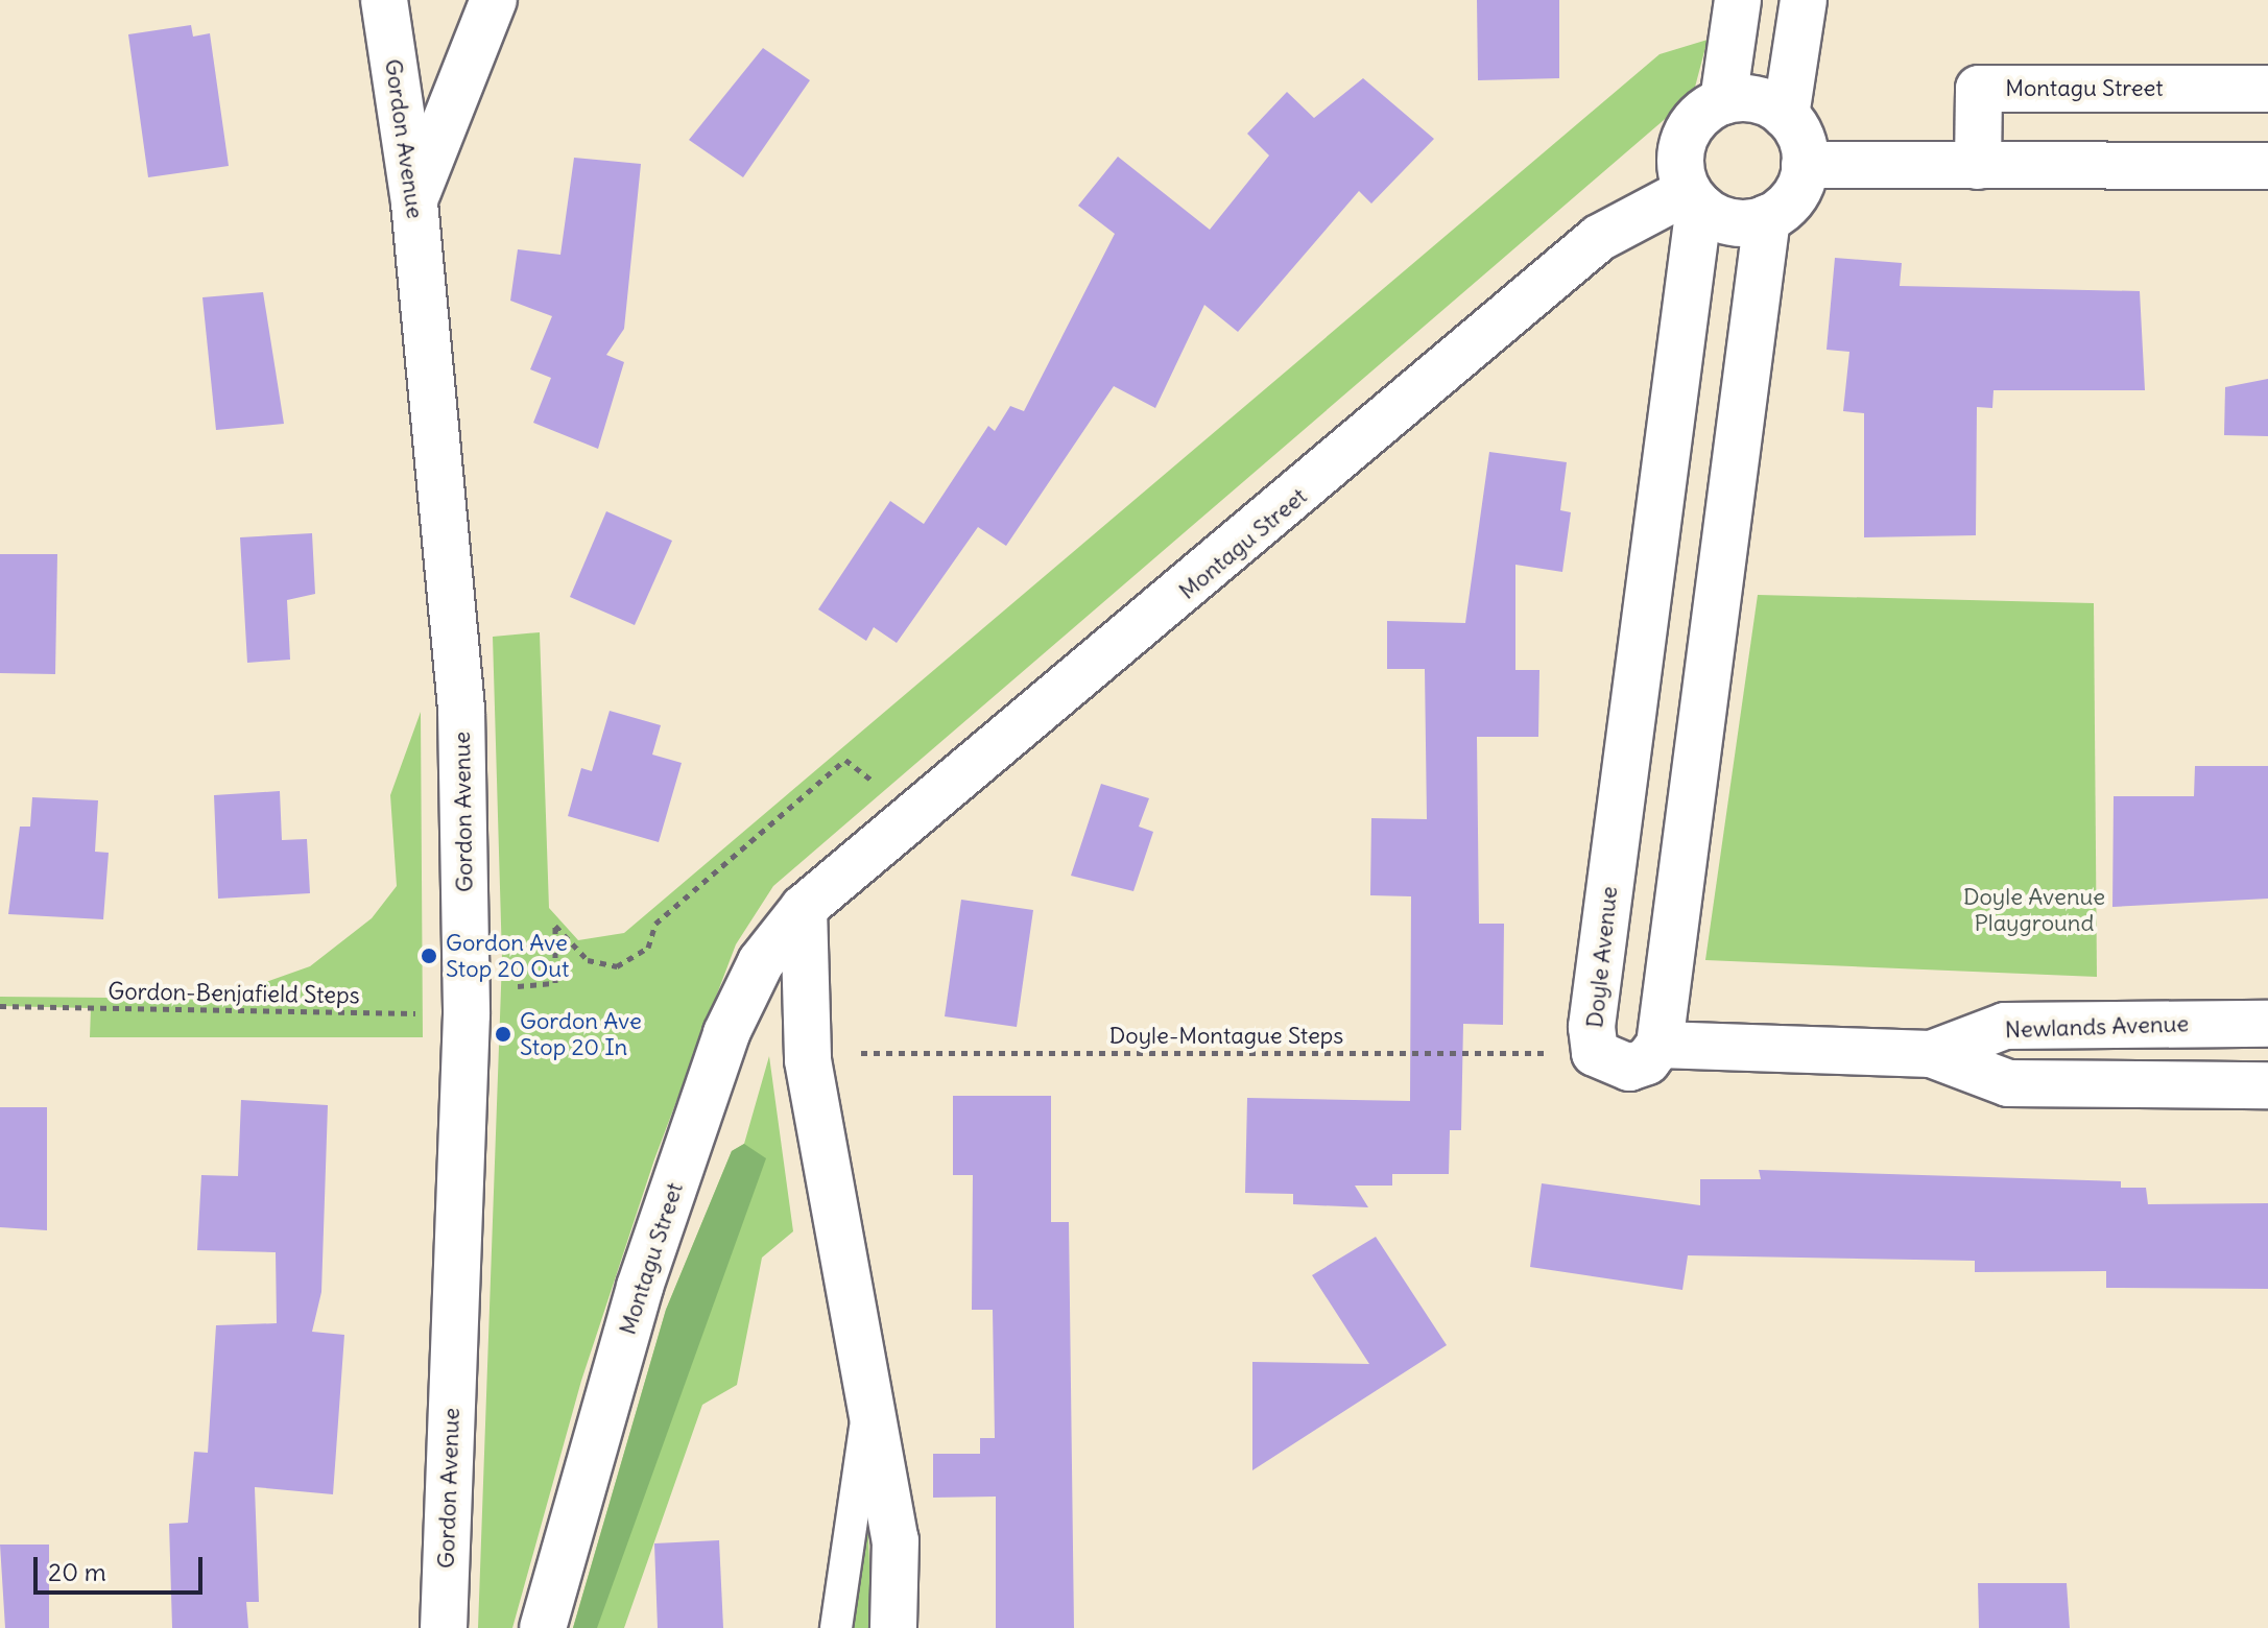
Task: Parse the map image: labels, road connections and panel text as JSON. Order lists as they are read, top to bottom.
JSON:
{
  "streets": {
    "street": [
      "Montagu Street",
      "Gordon Avenue",
      "Doyle Avenue",
      "Newlands Avenue"
    ],
    "path": ["Gordon-Benjafield Steps", "Doyle-Montague Steps"]
  },
  "crossings": [
    ["Montagu Street", "Doyle Avenue"],
    ["Gordon Avenue", "Gordon-Benjafield Steps"],
    ["Doyle Avenue", "Newlands Avenue"],
    ["Doyle Avenue", "Doyle-Montague Steps"]
  ],
  "parks": ["Doyle Avenue Playground"],
  "places": ["Gordon Ave Stop 20 Out", "Gordon Ave Stop 20 In"],
  "scale_bar": "20 m"
}
